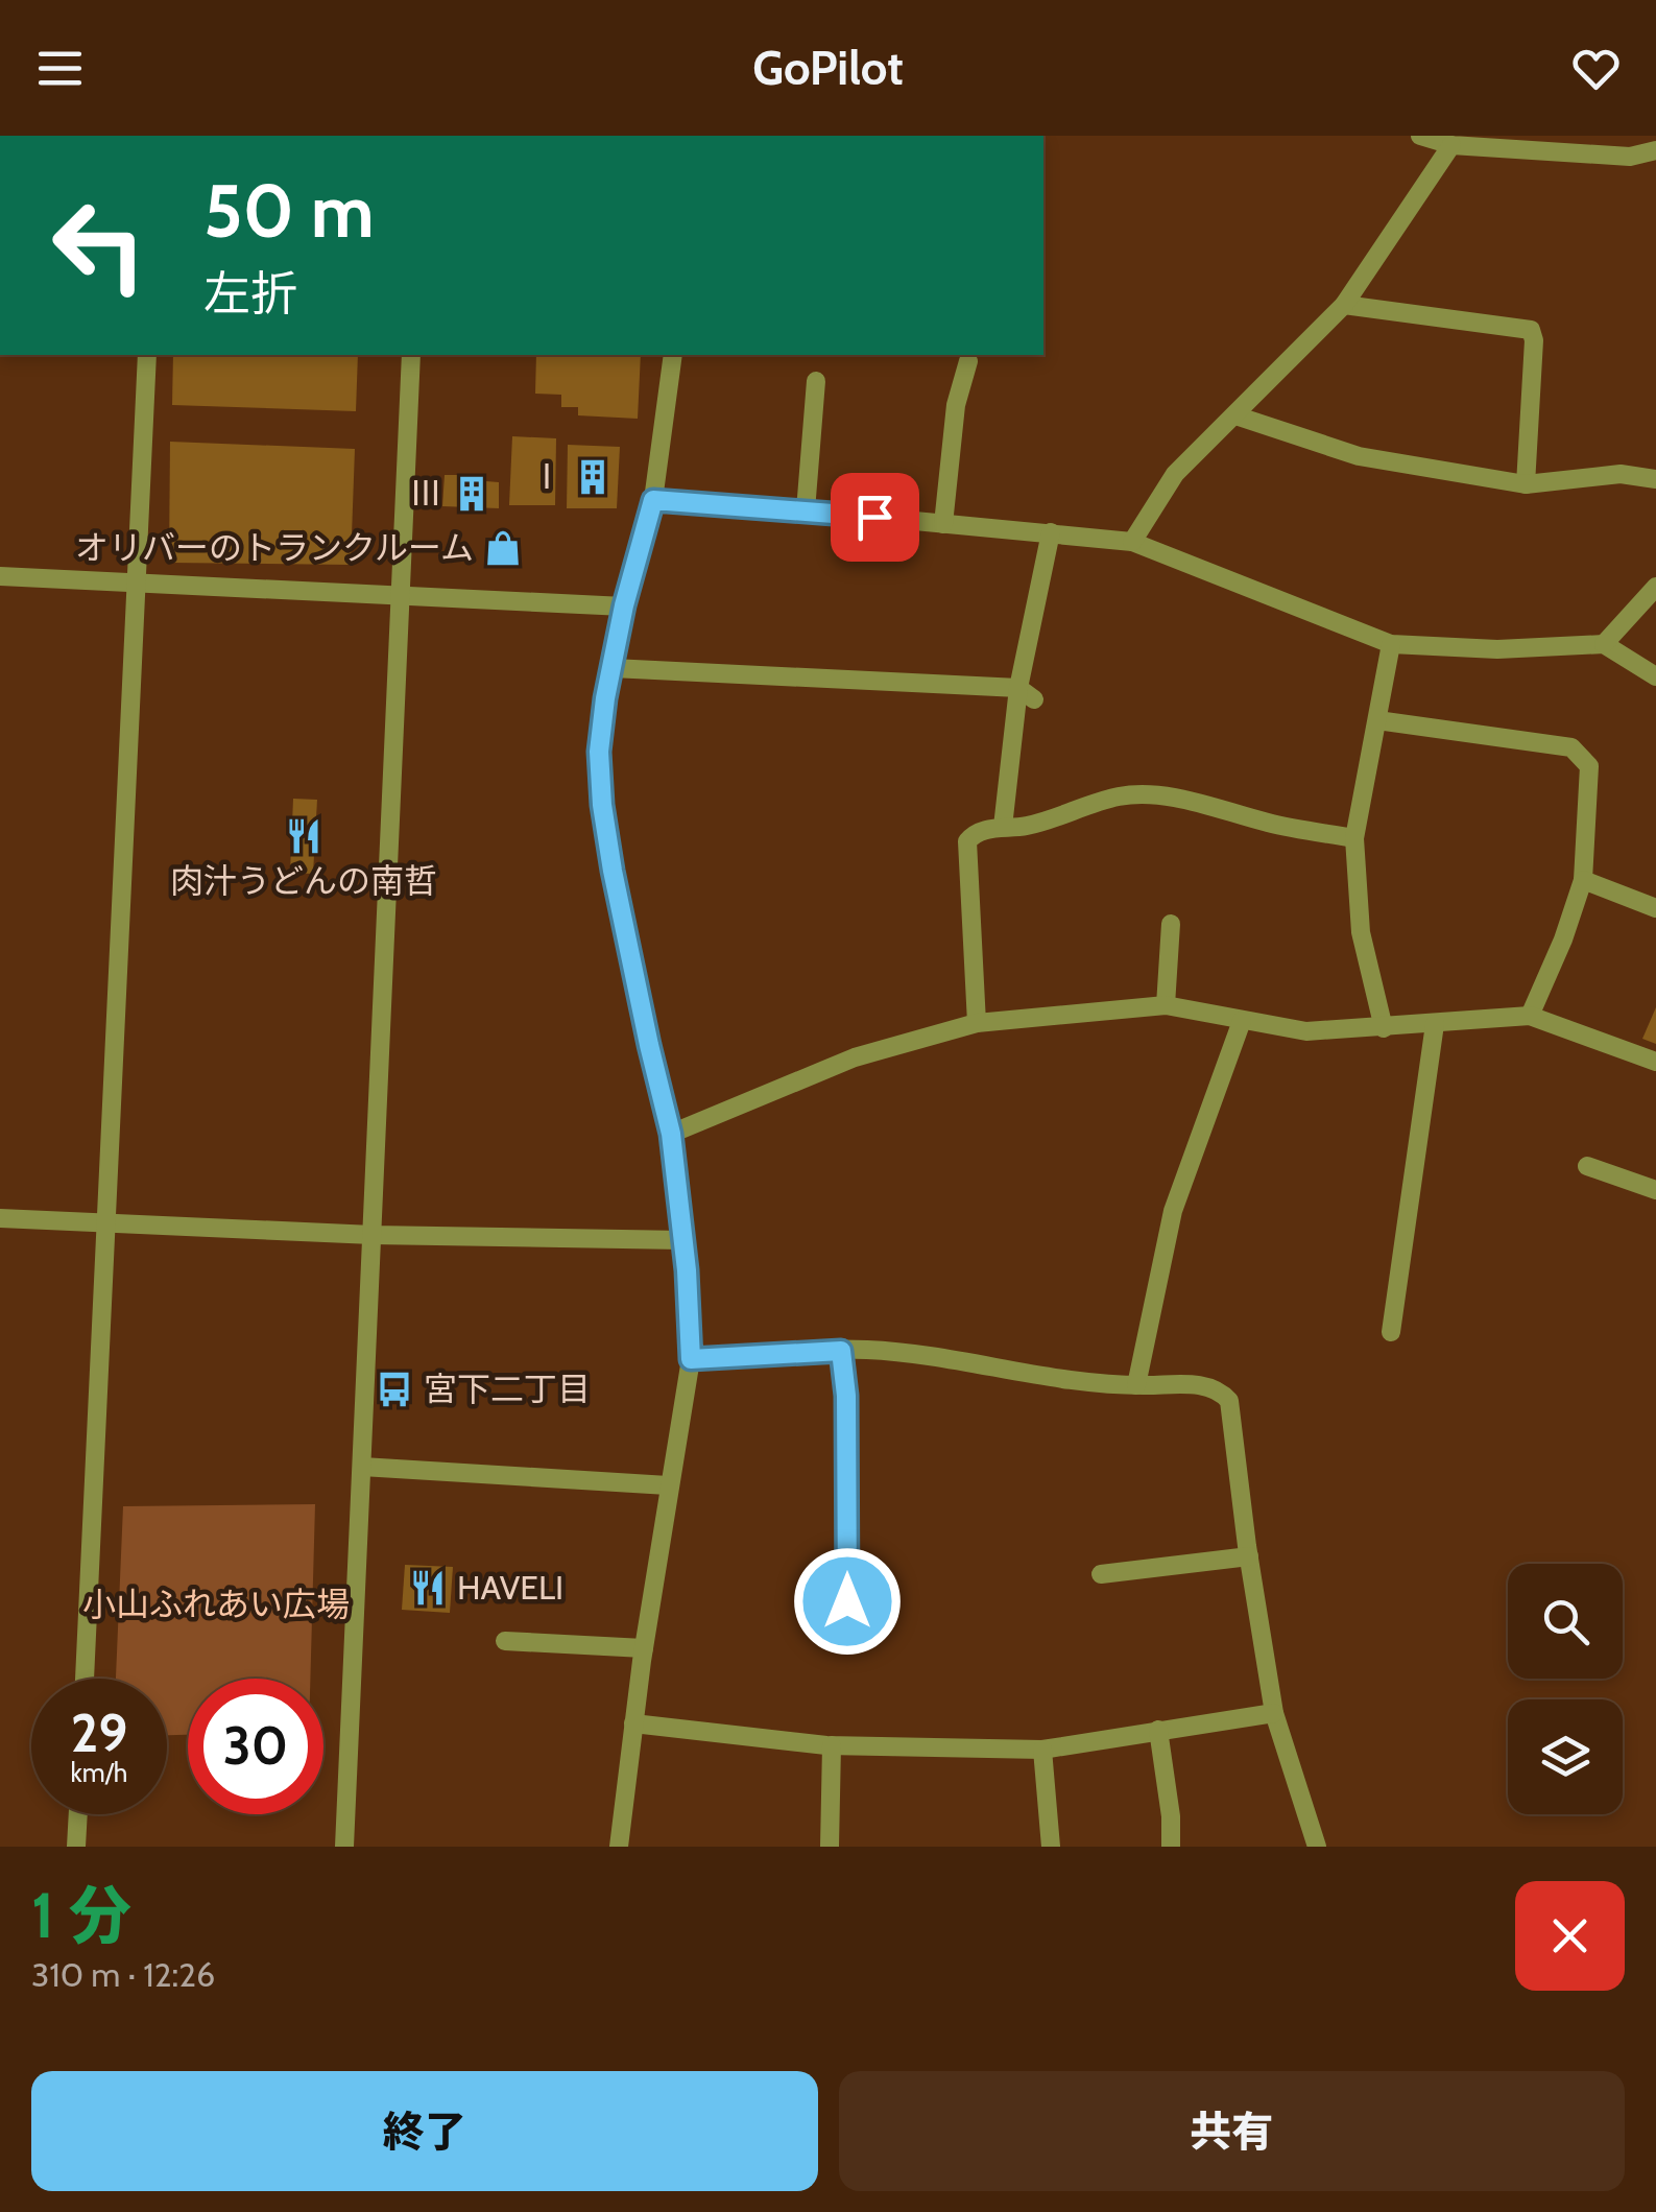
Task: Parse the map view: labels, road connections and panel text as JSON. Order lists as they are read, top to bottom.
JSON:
{
  "parks": ["小山ふれあい広場"],
  "places": {
    "building": ["Ⅰ", "Ⅲ"],
    "shop": ["オリバーのトランクルーム"],
    "restaurant": ["肉汁うどんの南哲", "HAVELI"],
    "bus stop": ["宮下二丁目"]
  },
  "page": {
    "header": "GoPilot",
    "turn": ["50 m", "左折"],
    "speed": "29 km/h",
    "limit": "30",
    "heading": ["1 分", "310 m · 12:26"],
    "buttons": ["終了", "共有"]
  }
}
